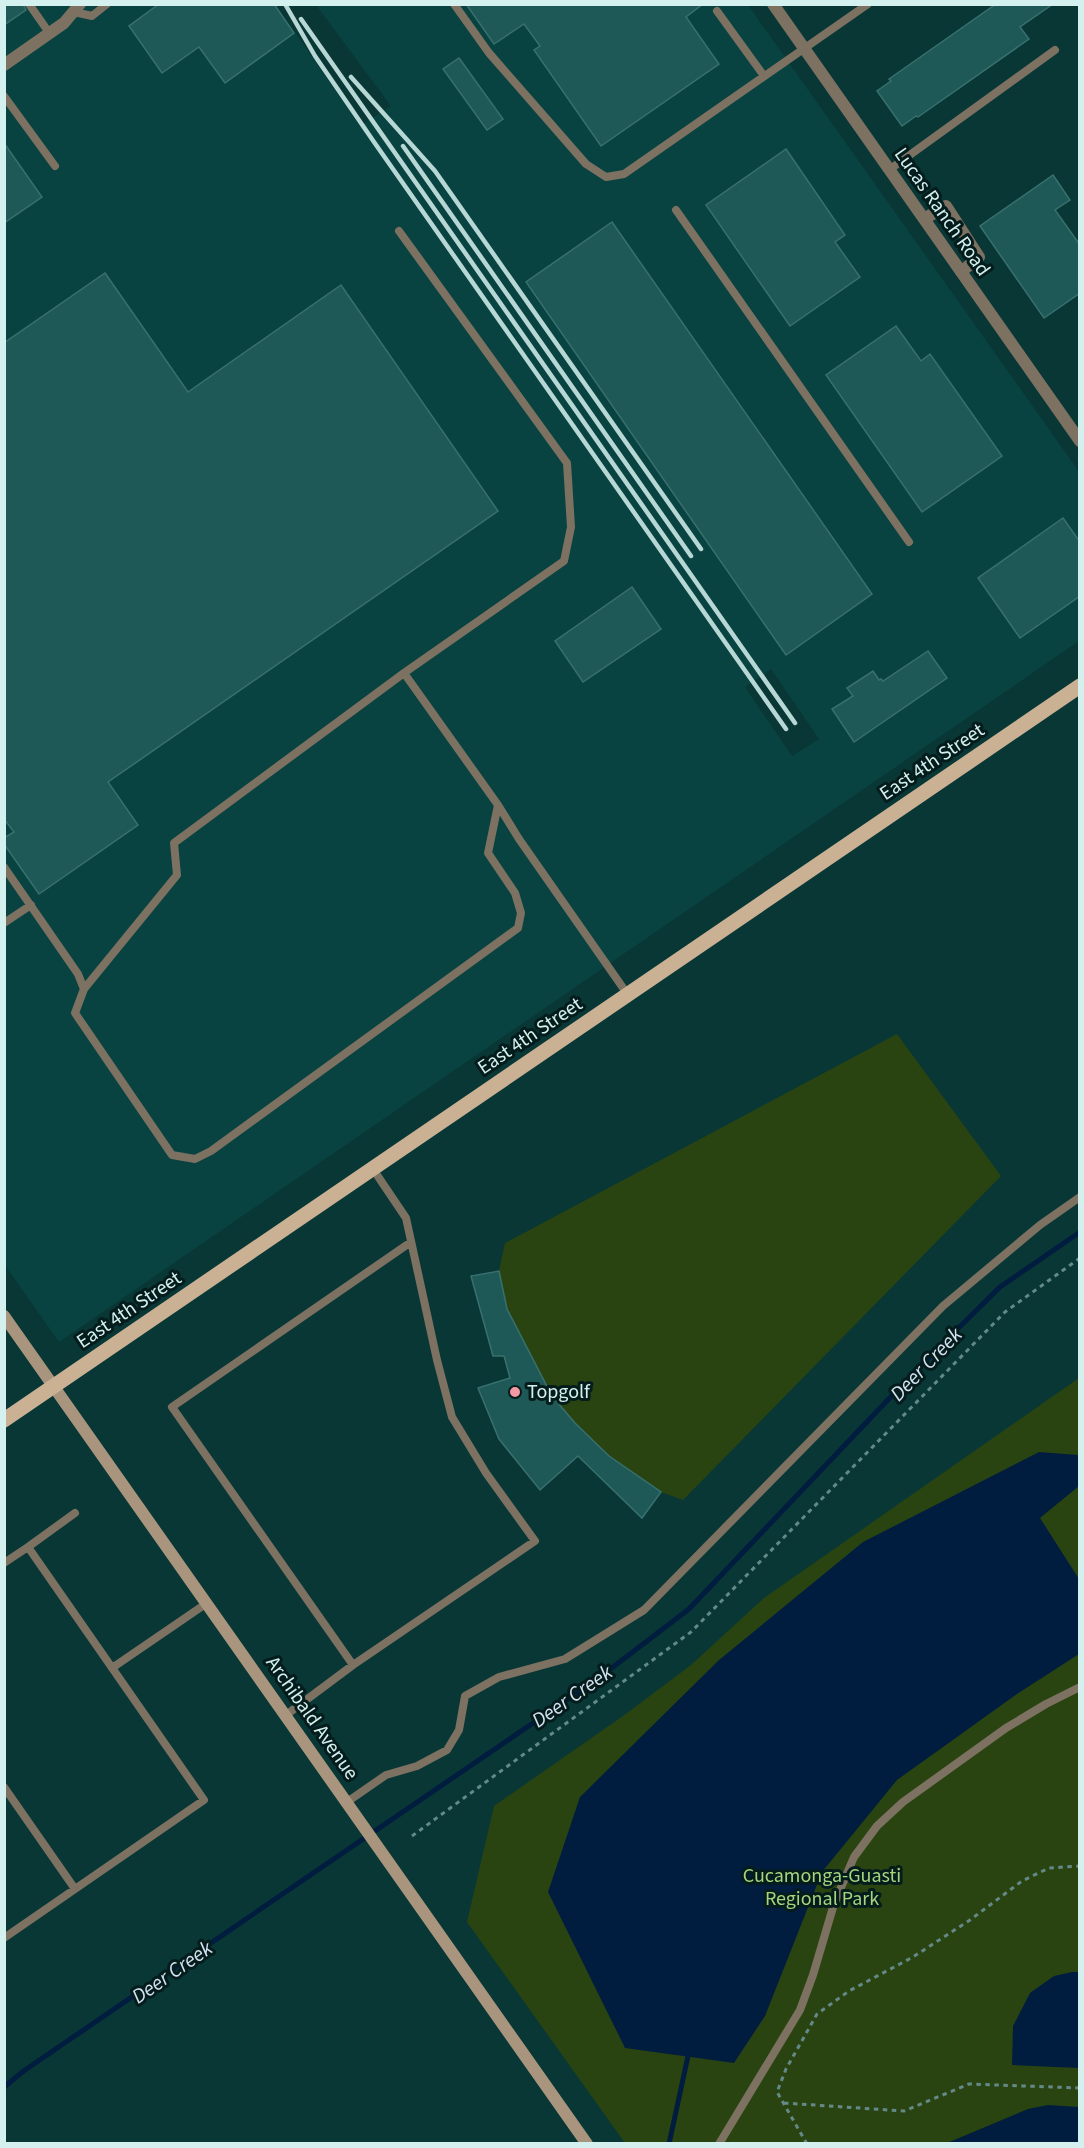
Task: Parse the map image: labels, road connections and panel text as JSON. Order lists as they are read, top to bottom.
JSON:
{
  "streets": {
    "main road": ["East 4th Street", "Archibald Avenue"],
    "street": ["Lucas Ranch Road"]
  },
  "crossings": [
    ["East 4th Street", "Archibald Avenue"]
  ],
  "water": ["Deer Creek"],
  "parks": ["Cucamonga-Guasti Regional Park"],
  "places": ["Topgolf"]
}
